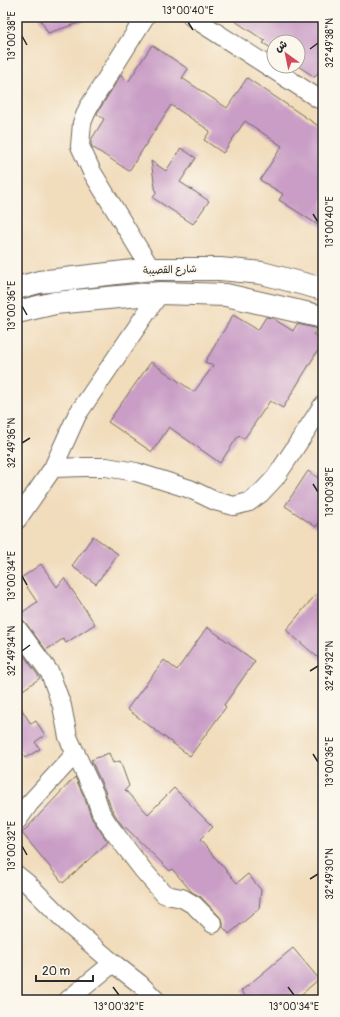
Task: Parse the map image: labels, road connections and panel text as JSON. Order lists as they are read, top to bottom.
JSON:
{
  "streets": {
    "street": ["شارع القصيبة"]
  },
  "scale_bar": "20 m",
  "north": "top left",
  "coordinates": [
    "13°00'40\"E",
    "13°00'38\"E",
    "32°49'38\"N",
    "13°00'36\"E",
    "32°49'36\"N",
    "13°00'34\"E",
    "32°49'34\"N",
    "32°49'32\"N",
    "13°00'32\"E",
    "32°49'30\"N"
  ]
}
